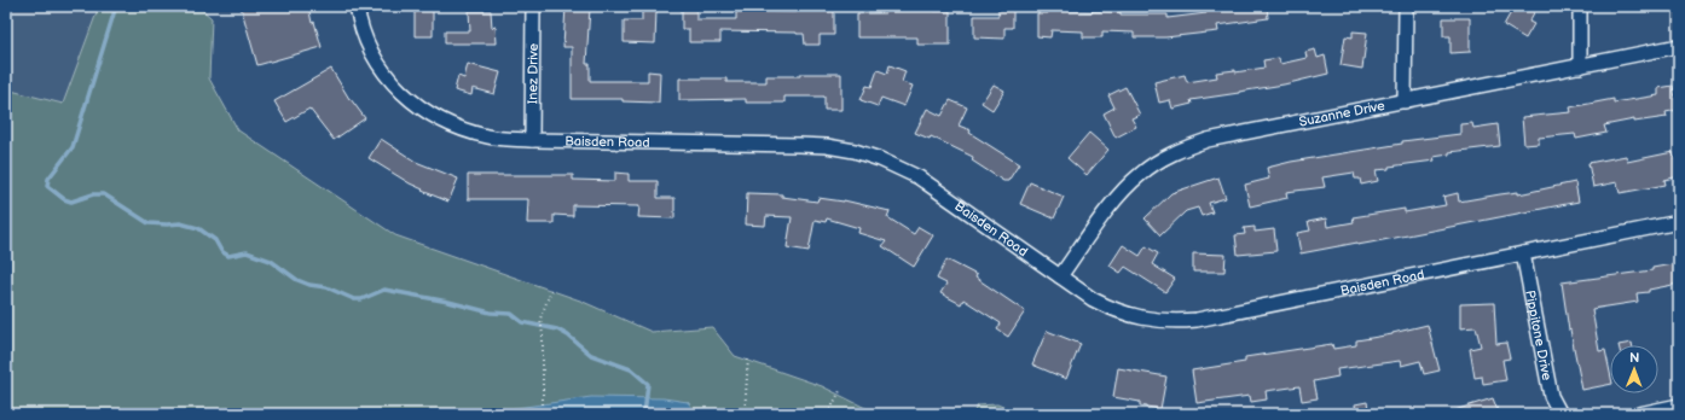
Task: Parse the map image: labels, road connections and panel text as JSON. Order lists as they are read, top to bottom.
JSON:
{
  "streets": {
    "street": [
      "Inez Drive",
      "Suzanne Drive",
      "Baisden Road",
      "Pippitone Drive"
    ]
  },
  "crossings": [
    ["Inez Drive", "Baisden Road"],
    ["Suzanne Drive", "Baisden Road"],
    ["Baisden Road", "Pippitone Drive"]
  ],
  "north": "top"
}
